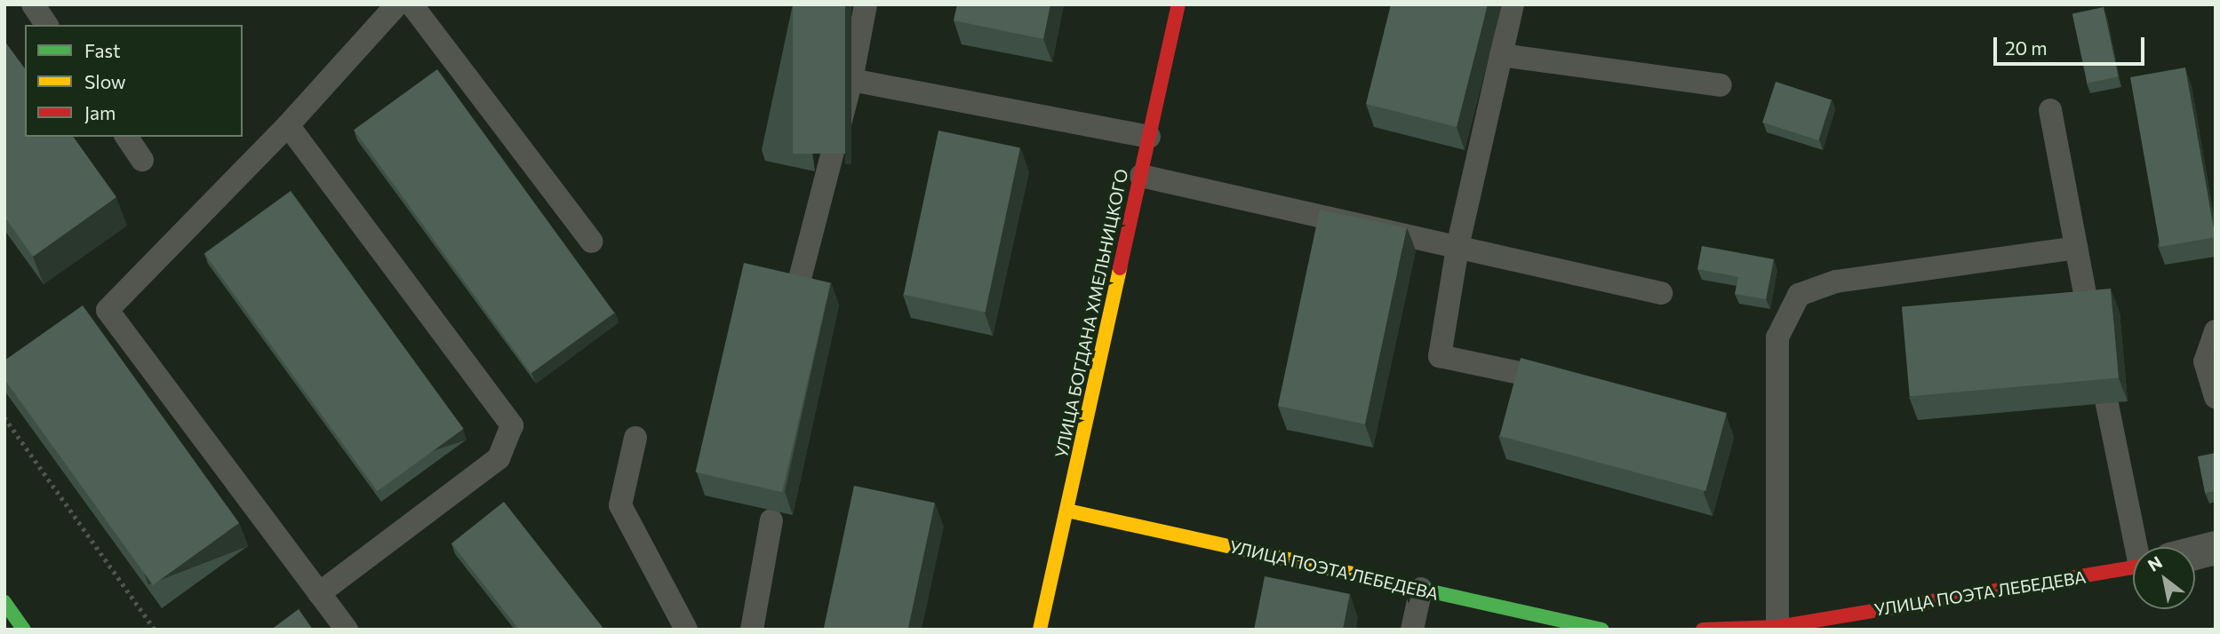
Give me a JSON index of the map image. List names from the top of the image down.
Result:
{
  "streets": {
    "street": ["УЛИЦА БОГДАНА ХМЕЛЬНИЦКОГО", "УЛИЦА ПОЭТА ЛЕБЕДЕВА"]
  },
  "crossings": [
    ["УЛИЦА БОГДАНА ХМЕЛЬНИЦКОГО", "УЛИЦА ПОЭТА ЛЕБЕДЕВА"]
  ],
  "legend": ["Fast", "Slow", "Jam"],
  "scale_bar": "20 m",
  "north": "top left"
}
